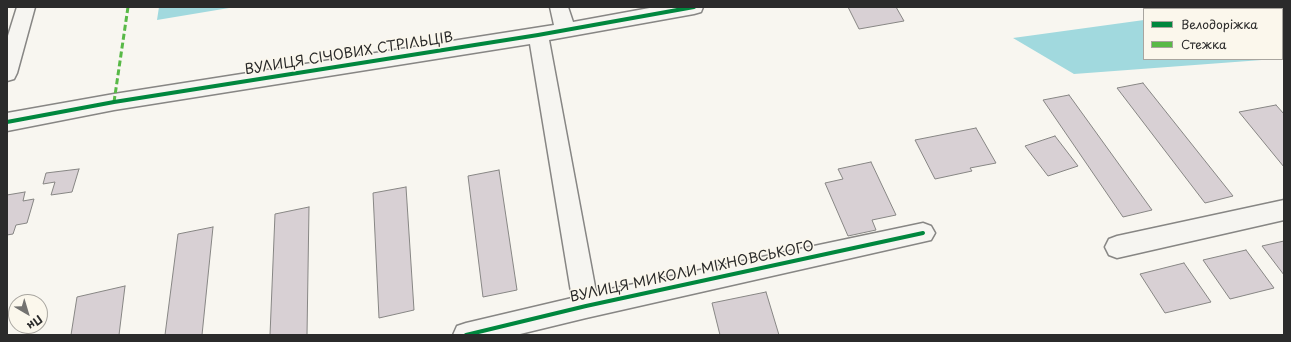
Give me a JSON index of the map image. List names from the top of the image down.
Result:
{
  "streets": {
    "street": ["ВУЛИЦЯ СІЧОВИХ СТРІЛЬЦІВ", "ВУЛИЦЯ МИКОЛИ МІХНОВСЬКОГО"]
  },
  "legend": ["Велодоріжка", "Стежка"],
  "north": "bottom right"
}
